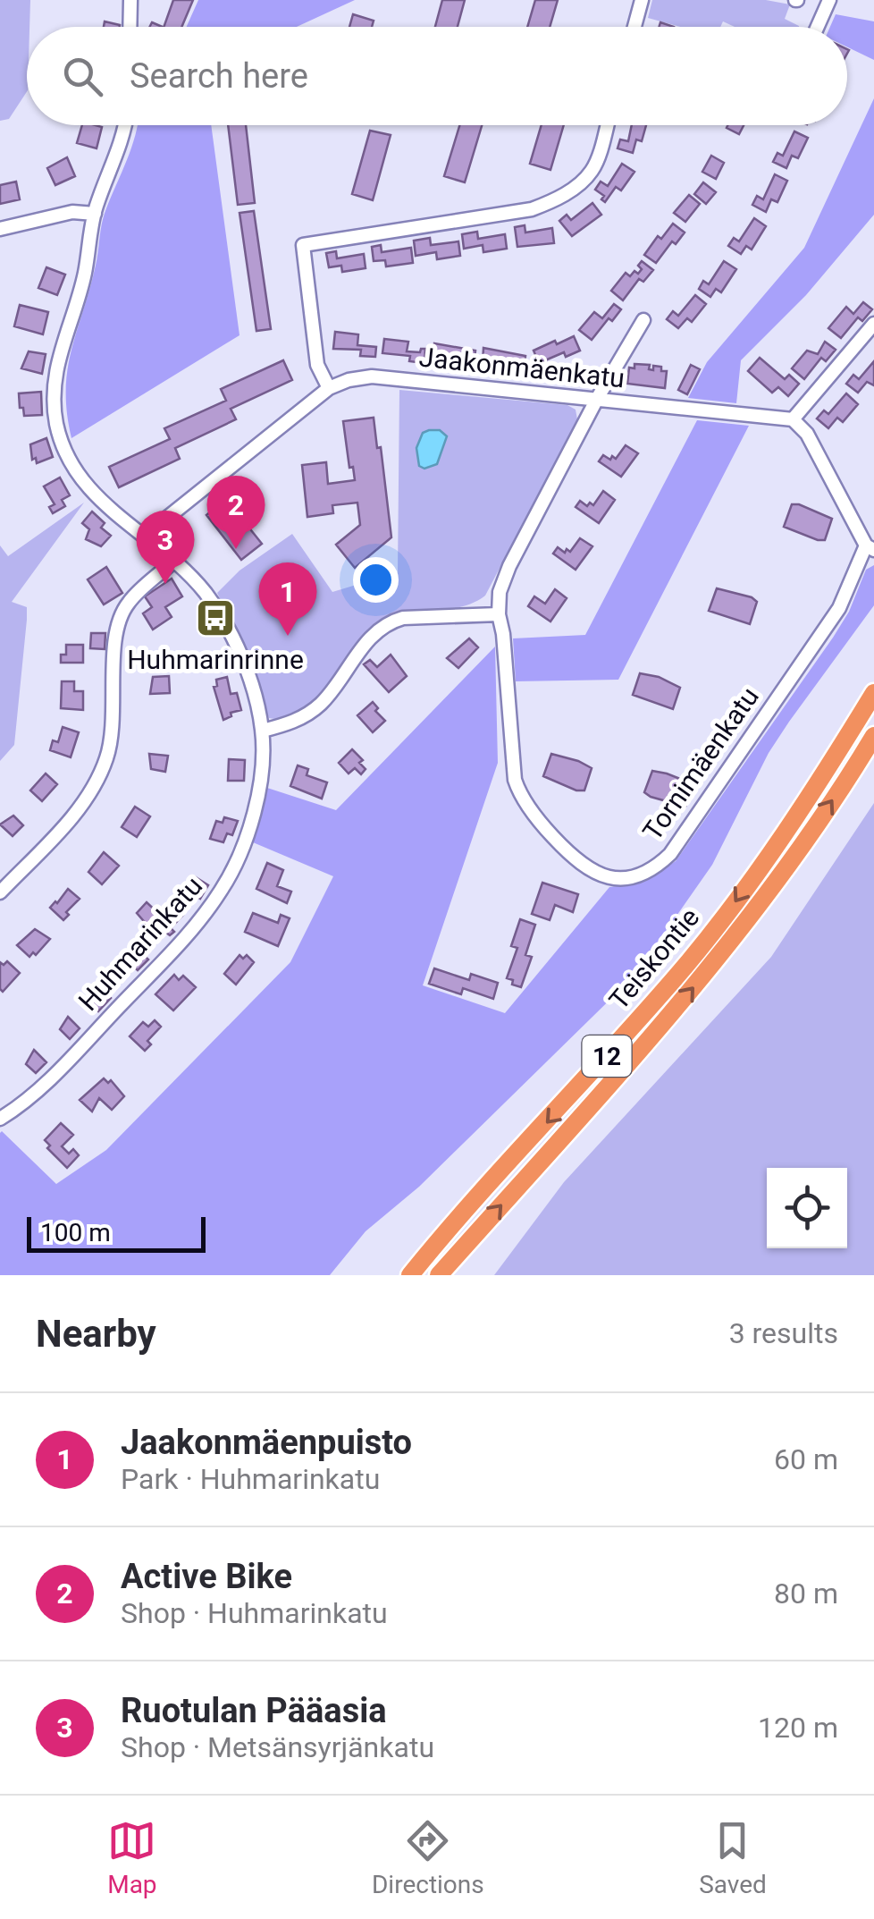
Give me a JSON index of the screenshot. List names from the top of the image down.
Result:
{
  "streets": {
    "highway": ["Teiskontie", "12"],
    "street": ["Jaakonmäenkatu", "Tornimäenkatu", "Huhmarinkatu"]
  },
  "crossings": [
    ["Jaakonmäenkatu", "Tornimäenkatu"],
    ["Jaakonmäenkatu", "Huhmarinkatu"]
  ],
  "places": {
    "bus stop": ["Huhmarinrinne"]
  },
  "scale_bar": "100 m",
  "page": {
    "search": "Search here",
    "pins": ["2", "3", "1"],
    "scale": "100 m",
    "heading": ["Nearby", "3 results"],
    "list": [
      {
        "mark": "1",
        "name": "Jaakonmäenpuisto",
        "note": "Park · Huhmarinkatu",
        "value": "60 m"
      },
      {
        "mark": "2",
        "name": "Active Bike",
        "note": "Shop · Huhmarinkatu",
        "value": "80 m"
      },
      {
        "mark": "3",
        "name": "Ruotulan Pääasia",
        "note": "Shop · Metsänsyrjänkatu",
        "value": "120 m"
      }
    ],
    "nav": ["Map", "Directions", "Saved"]
  }
}
